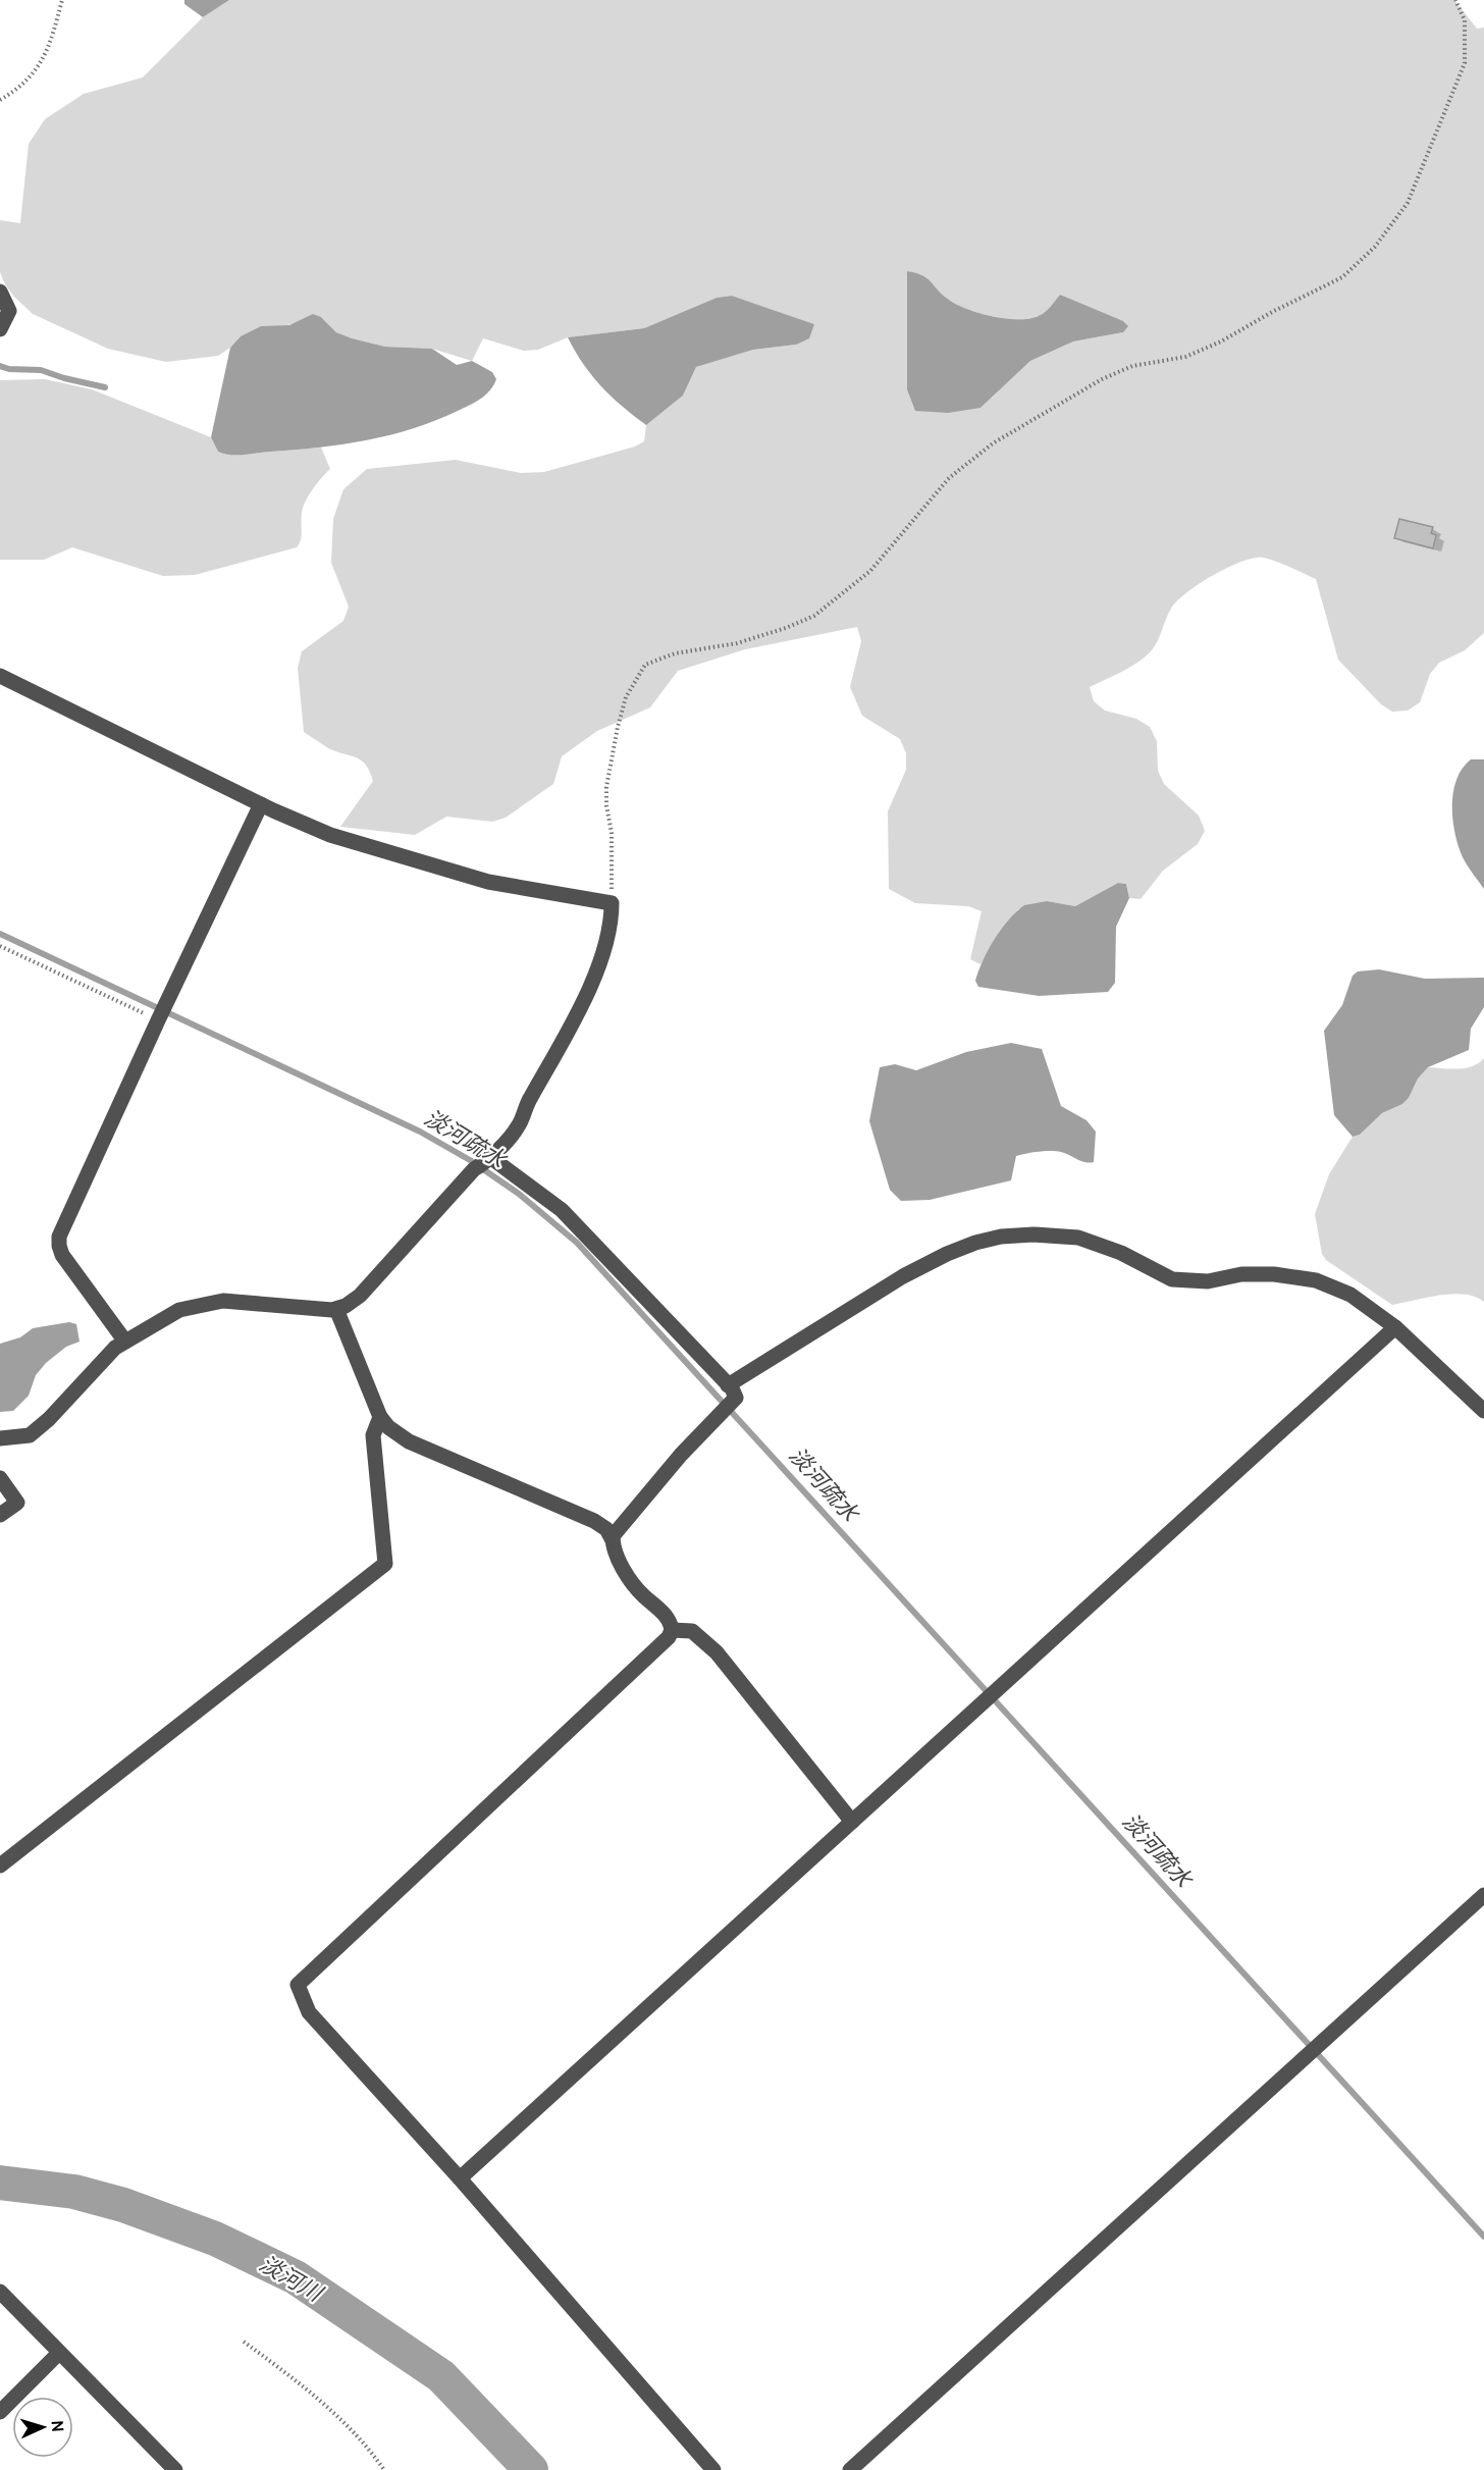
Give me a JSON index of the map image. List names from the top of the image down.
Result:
{
  "water": ["淡河疏水", "淡河川"],
  "north": "right"
}
